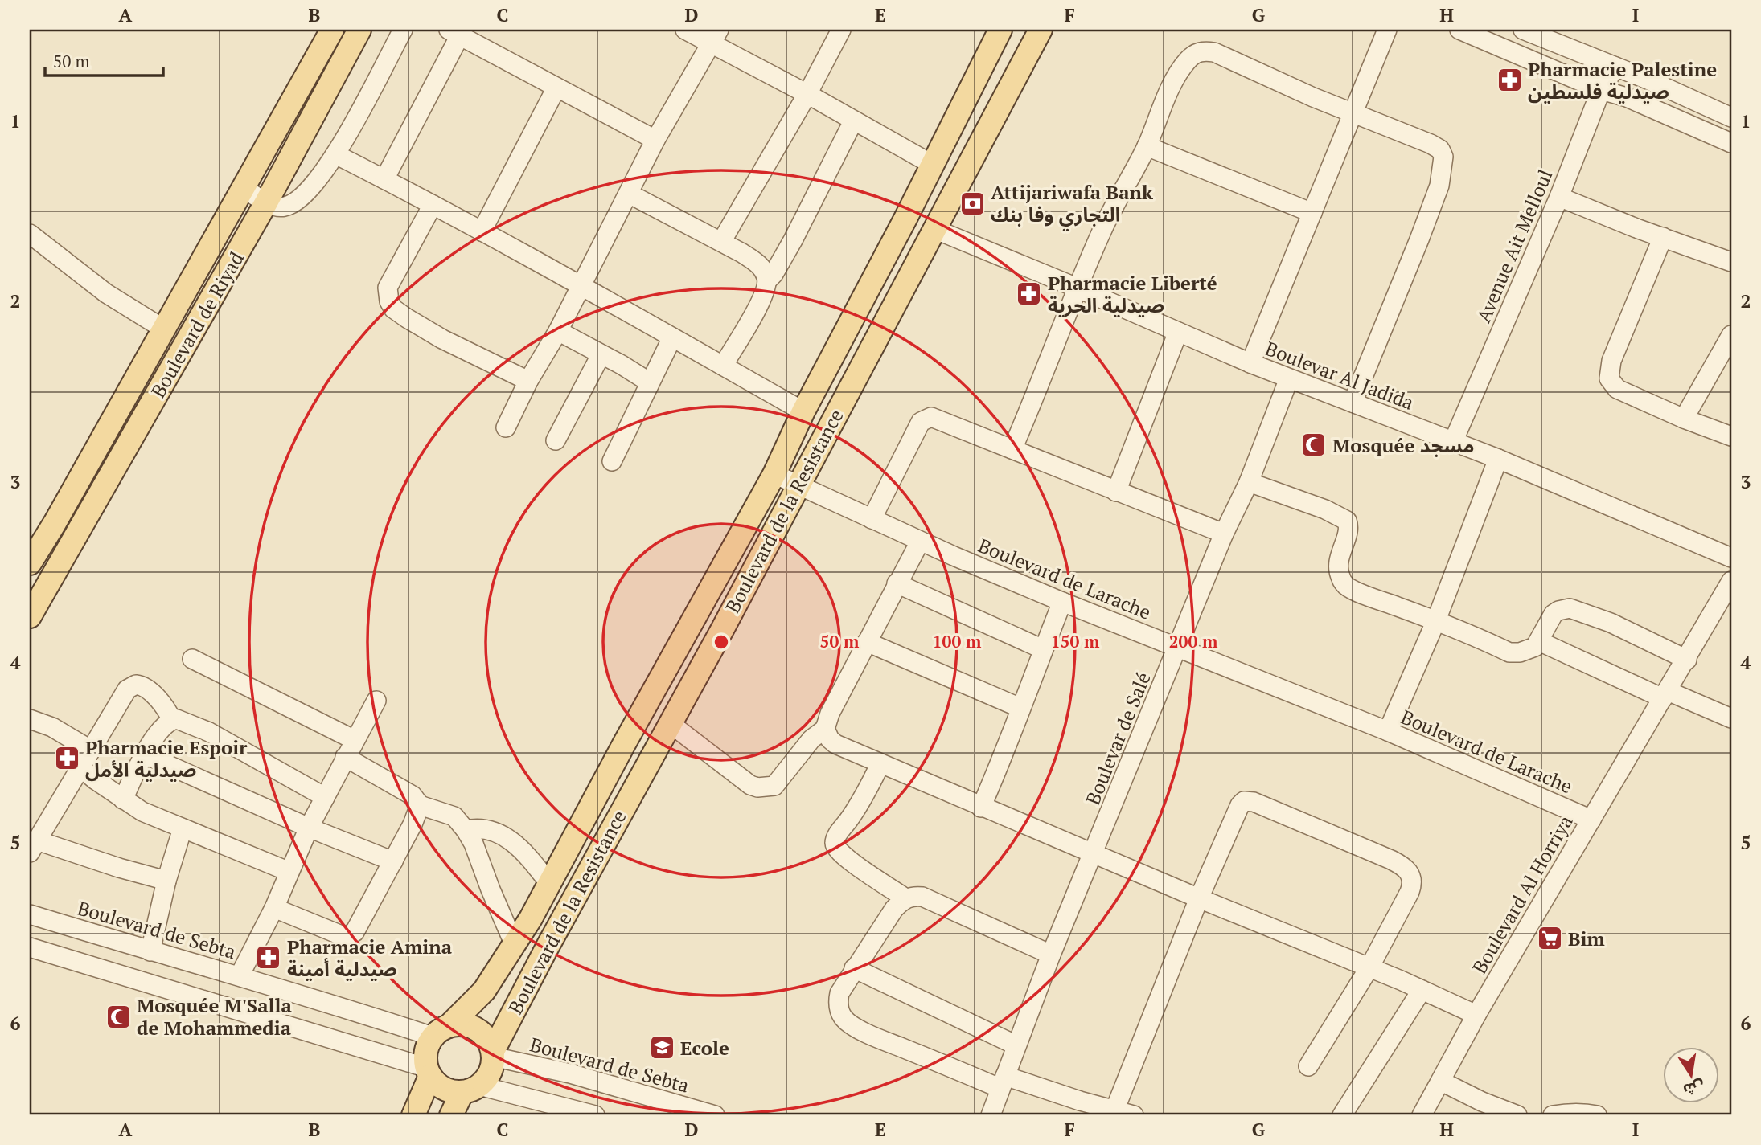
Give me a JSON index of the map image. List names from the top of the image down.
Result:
{
  "streets": {
    "main road": ["Boulevard de Riyad", "Boulevard de la Resistance"],
    "street": [
      "Avenue Ait Melloul",
      "Boulevar Al Jadida",
      "Boulevard de Larache",
      "Boulevar de Salé",
      "Boulevard Al Horriya",
      "Boulevard de Sebta"
    ]
  },
  "crossings": [
    ["Avenue Ait Melloul", "Boulevar Al Jadida"],
    ["Boulevar Al Jadida", "Boulevard de la Resistance"],
    ["Boulevar Al Jadida", "Boulevar de Salé"],
    ["Boulevard de la Resistance", "Boulevard de Larache"],
    ["Boulevard de la Resistance", "Boulevard de Sebta"],
    ["Boulevard de Larache", "Boulevar de Salé"],
    ["Boulevard de Larache", "Boulevard Al Horriya"]
  ],
  "places": {
    "pharmacy": [
      "Pharmacie Palestine صيدلية فلسطين",
      "Pharmacie Liberté صيدلية الحرية",
      "Pharmacie Espoir صيدلية الأمل",
      "Pharmacie Amina صيدلية أمينة"
    ],
    "bank": ["Attijariwafa Bank التجاري وفا بنك"],
    "mosque": ["Mosquée مسجد", "Mosquée M'Salla de Mohammedia"],
    "supermarket": ["Bim"],
    "school or university": ["Ecole"]
  },
  "scale_bar": "50 m",
  "north": "bottom",
  "grid": {
    "columns": [
      "A",
      "B",
      "C",
      "D",
      "E",
      "F",
      "G",
      "H",
      "I"
    ],
    "rows": [
      "1",
      "2",
      "3",
      "4",
      "5",
      "6"
    ]
  },
  "rings": [
    "50 m",
    "100 m",
    "150 m",
    "200 m"
  ]
}
